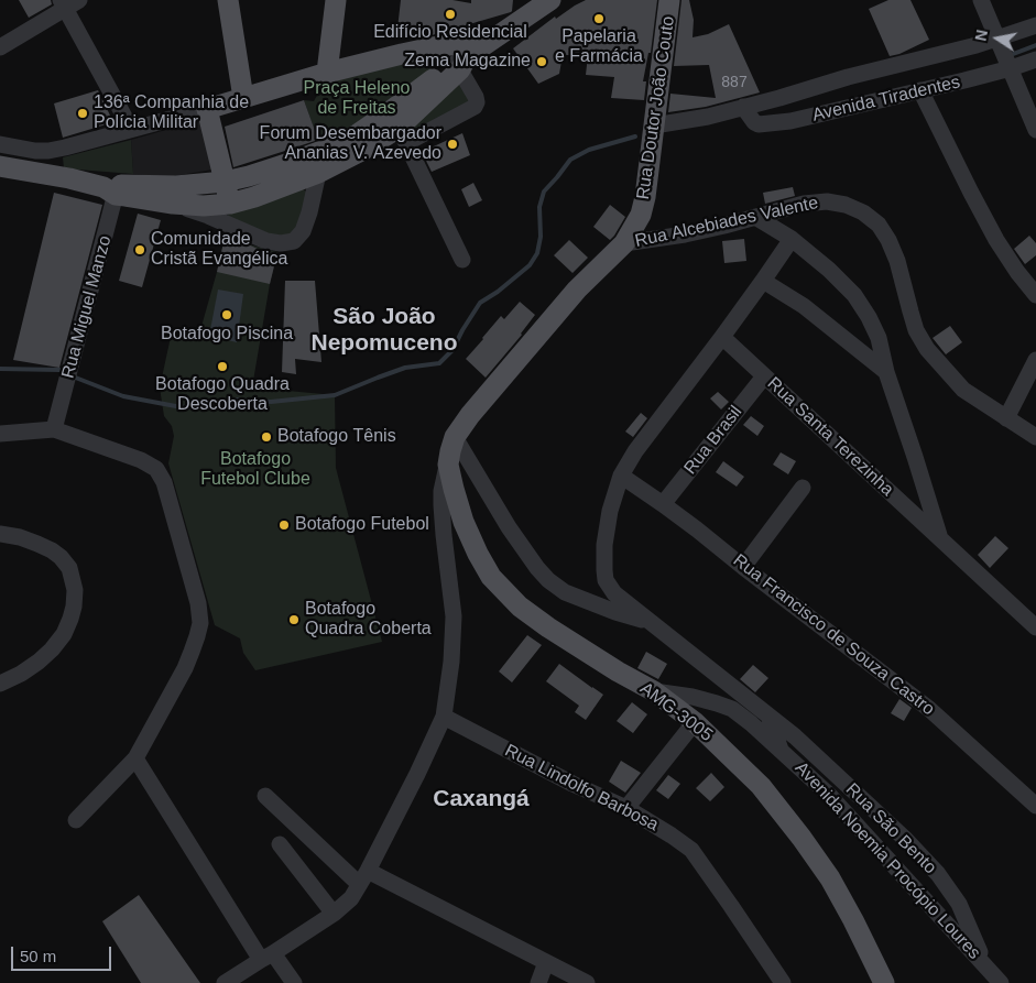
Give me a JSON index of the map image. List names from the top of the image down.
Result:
{
  "streets": {
    "main road": ["Rua Doutor João Couto", "AMG-3005"],
    "street": [
      "Avenida Tiradentes",
      "Rua Alcebiades Valente",
      "Rua Miguel Manzo",
      "Rua Santa Terezinha",
      "Rua Brasil",
      "Rua Francisco de Souza Castro",
      "Rua Lindolfo Barbosa",
      "Rua São Bento",
      "Avenida Noemia Procópio Loures"
    ]
  },
  "crossings": [
    ["Rua Doutor João Couto", "Rua Alcebiades Valente"],
    ["Rua Doutor João Couto", "AMG-3005"],
    ["Rua Santa Terezinha", "Rua Brasil"],
    ["Rua Brasil", "Rua Francisco de Souza Castro"],
    ["Rua Francisco de Souza Castro", "Rua São Bento"],
    ["AMG-3005", "Avenida Noemia Procópio Loures"],
    ["Rua São Bento", "Avenida Noemia Procópio Loures"]
  ],
  "districts": ["São João Nepomuceno", "Caxangá"],
  "parks": ["Praça Heleno de Freitas", "Botafogo Futebol Clube"],
  "places": [
    "Edifício Residencial",
    "Papelaria e Farmácia",
    "Zema Magazine",
    "136ª Companhia de Polícia Militar",
    "Forum Desembargador Ananias V. Azevedo",
    "Comunidade Cristã Evangélica",
    "Botafogo Piscina",
    "Botafogo Quadra Descoberta",
    "Botafogo Tênis",
    "Botafogo Futebol",
    "Botafogo Quadra Coberta"
  ],
  "house_numbers": ["887"],
  "scale_bar": "50 m",
  "north": "left"
}
